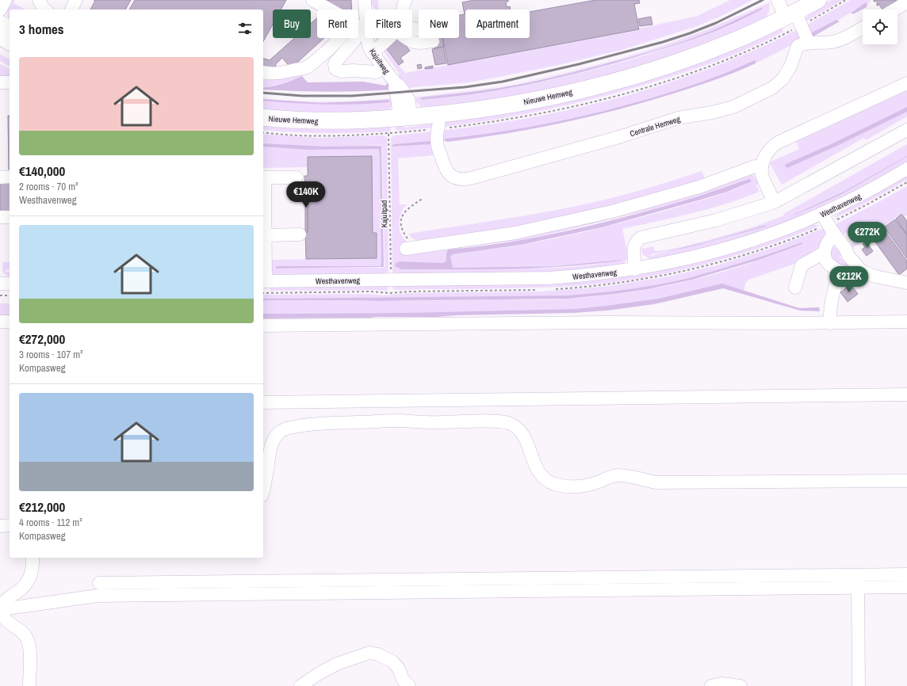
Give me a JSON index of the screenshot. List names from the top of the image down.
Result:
{
  "streets": {
    "main road": ["Nieuwe Hemweg"],
    "street": ["Kajuitweg", "Centrale Hemweg", "Westhavenweg"],
    "path": ["Kajuitpad"]
  },
  "crossings": [
    ["Kajuitweg", "Nieuwe Hemweg"],
    ["Nieuwe Hemweg", "Centrale Hemweg"],
    ["Westhavenweg", "Kajuitpad"]
  ],
  "page": {
    "chip": [
      "Buy",
      "Rent",
      "Filters",
      "New",
      "Apartment"
    ],
    "heading": "3 homes",
    "list": [
      {
        "name": "€140,000",
        "note": "2 rooms · 70 m² · Westhavenweg"
      },
      {
        "name": "€272,000",
        "note": "3 rooms · 107 m² · Kompasweg"
      },
      {
        "name": "€212,000",
        "note": "4 rooms · 112 m² · Kompasweg"
      }
    ],
    "price": ["€140K", "€272K", "€212K"]
  }
}
